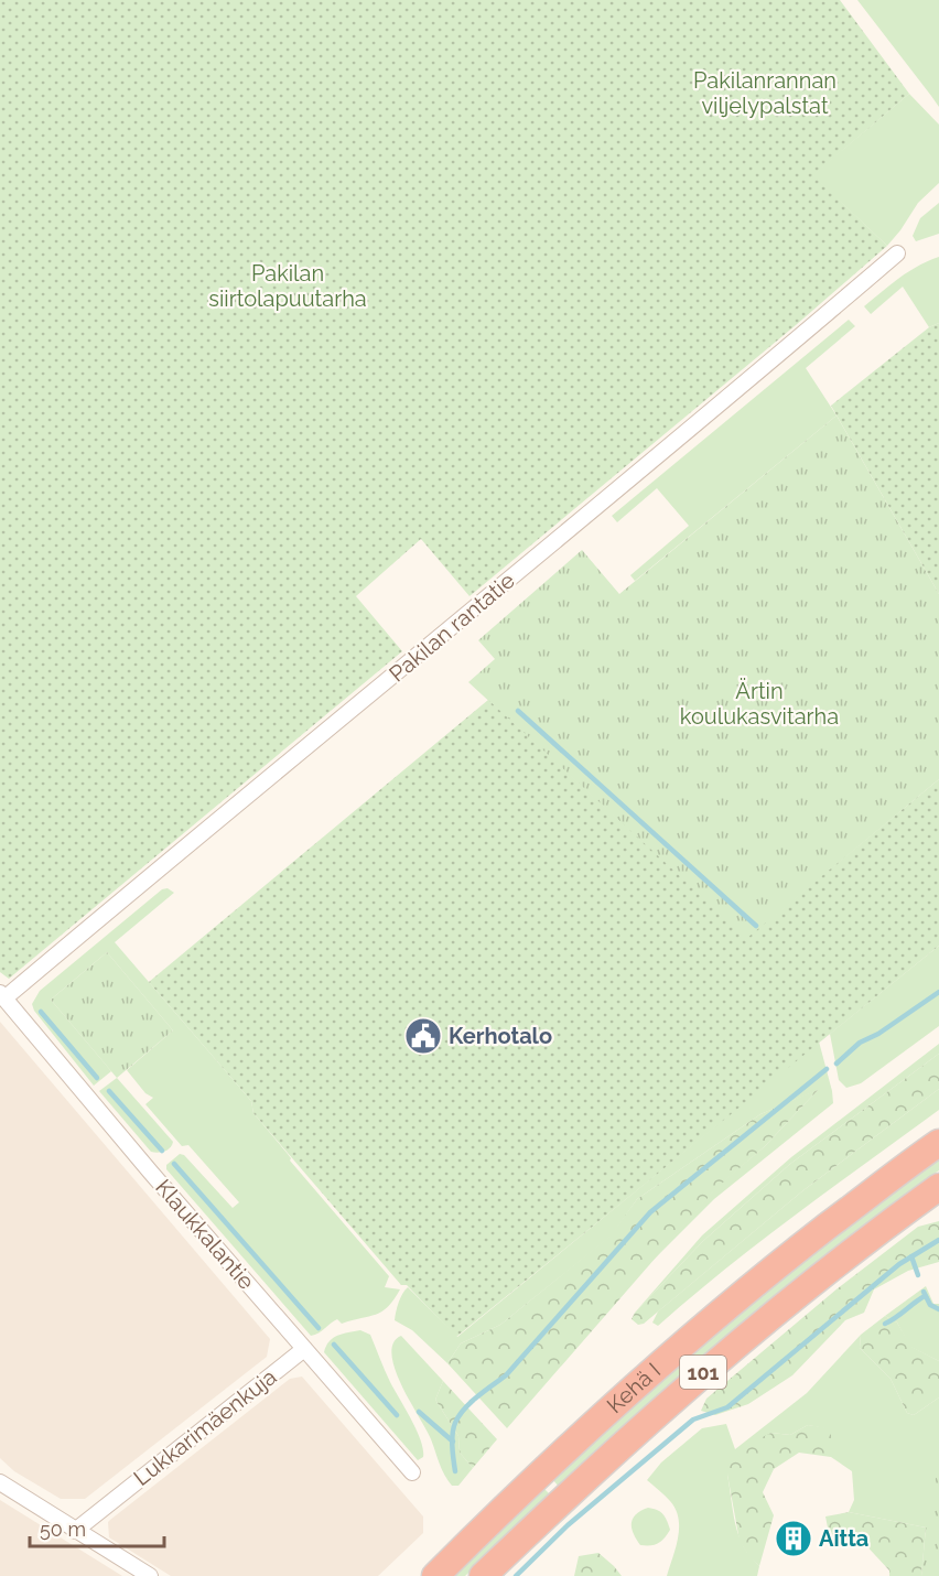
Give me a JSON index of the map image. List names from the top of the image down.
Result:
{
  "streets": {
    "highway": ["101", "Kehä I"],
    "street": ["Pakilan rantatie", "Klaukkalantie", "Lukkarimäenkuja"]
  },
  "crossings": [
    ["Pakilan rantatie", "Klaukkalantie"],
    ["Klaukkalantie", "Lukkarimäenkuja"]
  ],
  "parks": ["Pakilanrannan viljelypalstat", "Pakilan siirtolapuutarha", "Ärtin koulukasvitarha"],
  "places": {
    "public building": ["Kerhotalo"],
    "building": ["Aitta"]
  },
  "scale_bar": "50 m"
}
